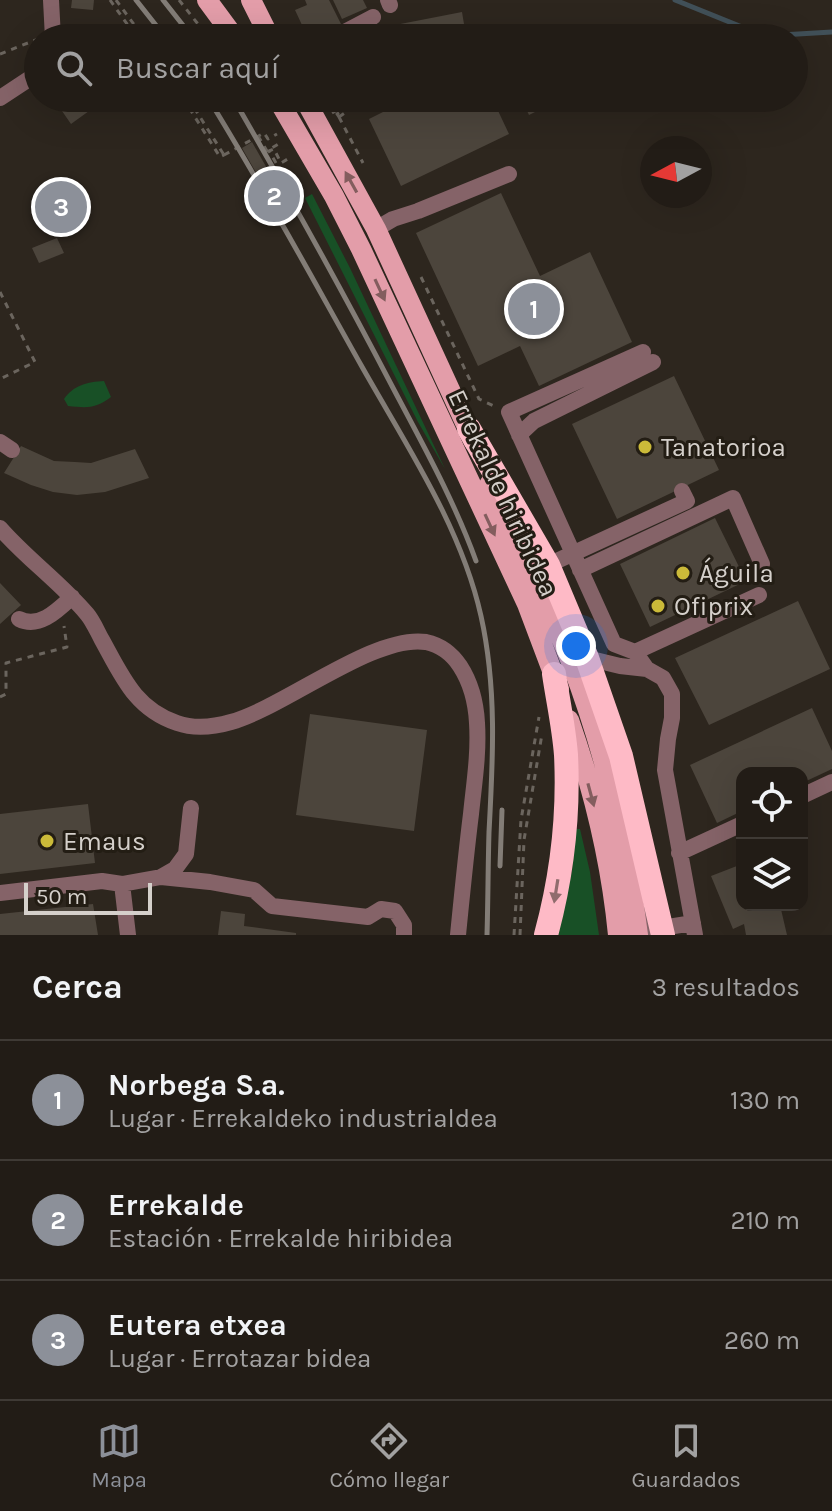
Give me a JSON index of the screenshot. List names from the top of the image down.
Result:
{
  "streets": {
    "main road": ["Errekalde hiribidea"]
  },
  "places": [
    "Tanatorioa",
    "Águila",
    "Ofiprix",
    "Emaus"
  ],
  "scale_bar": "50 m",
  "north": "left",
  "page": {
    "search": "Buscar aquí",
    "pins": ["2", "3", "1"],
    "scale": "50 m",
    "heading": ["Cerca", "3 resultados"],
    "list": [
      {
        "mark": "1",
        "name": "Norbega S.a.",
        "note": "Lugar · Errekaldeko industrialdea",
        "value": "130 m"
      },
      {
        "mark": "2",
        "name": "Errekalde",
        "note": "Estación · Errekalde hiribidea",
        "value": "210 m"
      },
      {
        "mark": "3",
        "name": "Eutera etxea",
        "note": "Lugar · Errotazar bidea",
        "value": "260 m"
      }
    ],
    "nav": ["Mapa", "Cómo llegar", "Guardados"]
  }
}
